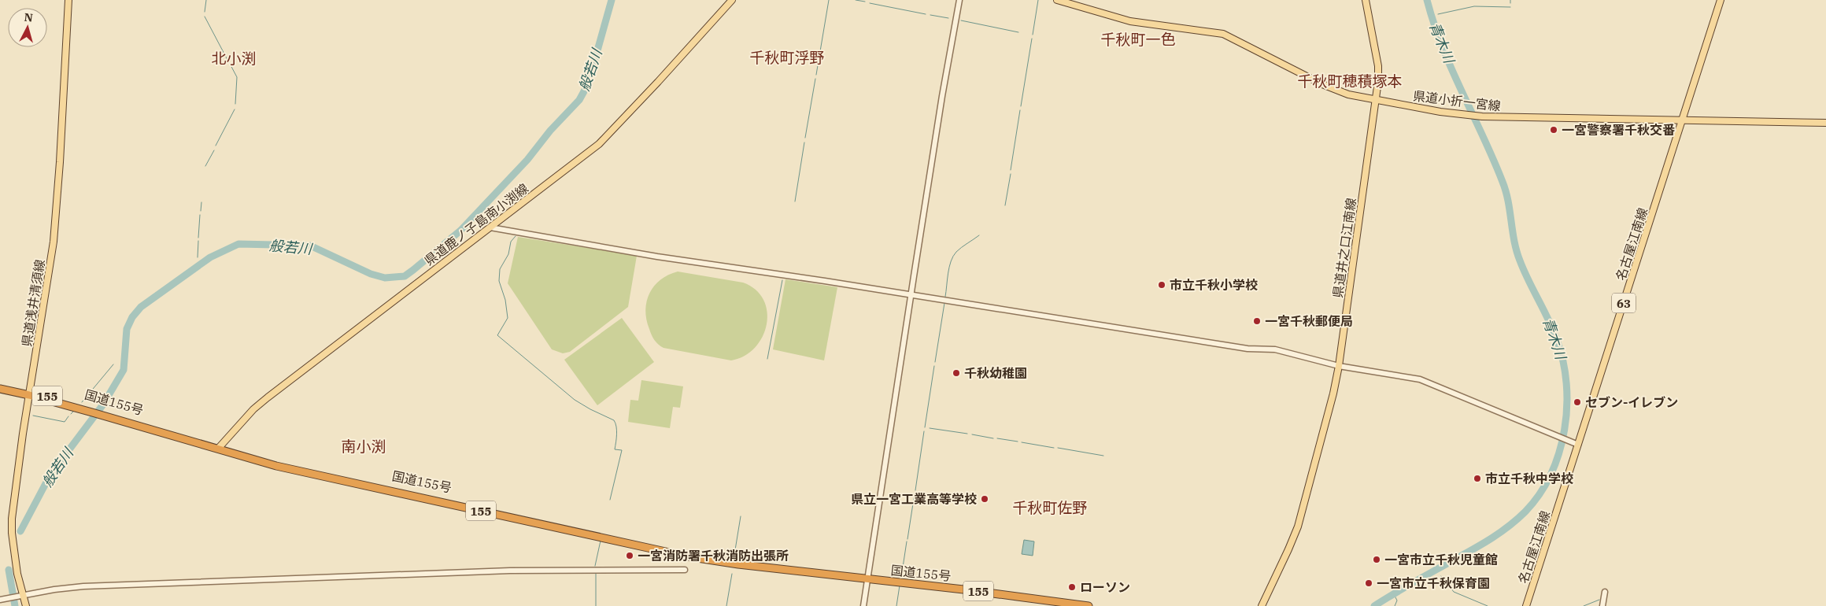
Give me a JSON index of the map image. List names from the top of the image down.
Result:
{
  "streets": {
    "highway": ["155", "国道155号"],
    "main road": [
      "県道小折一宮線",
      "県道鹿ノ子島南小渕線",
      "名古屋江南線",
      "県道井之口江南線",
      "県道浅井清須線",
      "63"
    ]
  },
  "crossings": [
    ["県道小折一宮線", "名古屋江南線"],
    ["県道小折一宮線", "県道井之口江南線"],
    ["県道鹿ノ子島南小渕線", "国道155号"],
    ["県道浅井清須線", "国道155号"]
  ],
  "districts": [
    "千秋町一色",
    "千秋町浮野",
    "北小渕",
    "千秋町穂積塚本",
    "南小渕",
    "千秋町佐野"
  ],
  "water": ["青木川", "般若川"],
  "places": [
    "一宮警察署千秋交番",
    "市立千秋小学校",
    "一宮千秋郵便局",
    "千秋幼稚園",
    "セブン-イレブン",
    "市立千秋中学校",
    "県立一宮工業高等学校",
    "一宮消防署千秋消防出張所",
    "一宮市立千秋児童館",
    "一宮市立千秋保育園",
    "ローソン"
  ],
  "north": "top"
}
